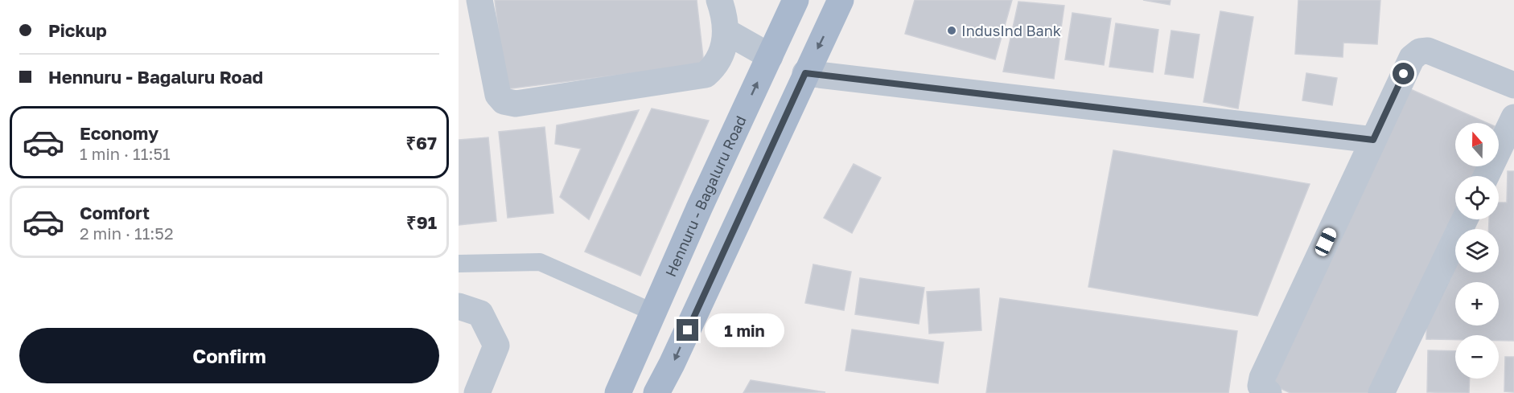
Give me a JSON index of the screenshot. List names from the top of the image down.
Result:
{
  "streets": {
    "main road": ["Hennuru - Bagaluru Road"]
  },
  "places": ["IndusInd Bank"],
  "north": "top",
  "page": {
    "banner": ["Pickup", "Hennuru - Bagaluru Road"],
    "list": [
      {
        "name": "Economy",
        "note": "1 min · 11:51",
        "value": "₹67"
      },
      {
        "name": "Comfort",
        "note": "2 min · 11:52",
        "value": "₹91"
      }
    ],
    "map_buttons": ["+", "−"],
    "bubble": "1 min",
    "buttons": "Confirm"
  }
}
